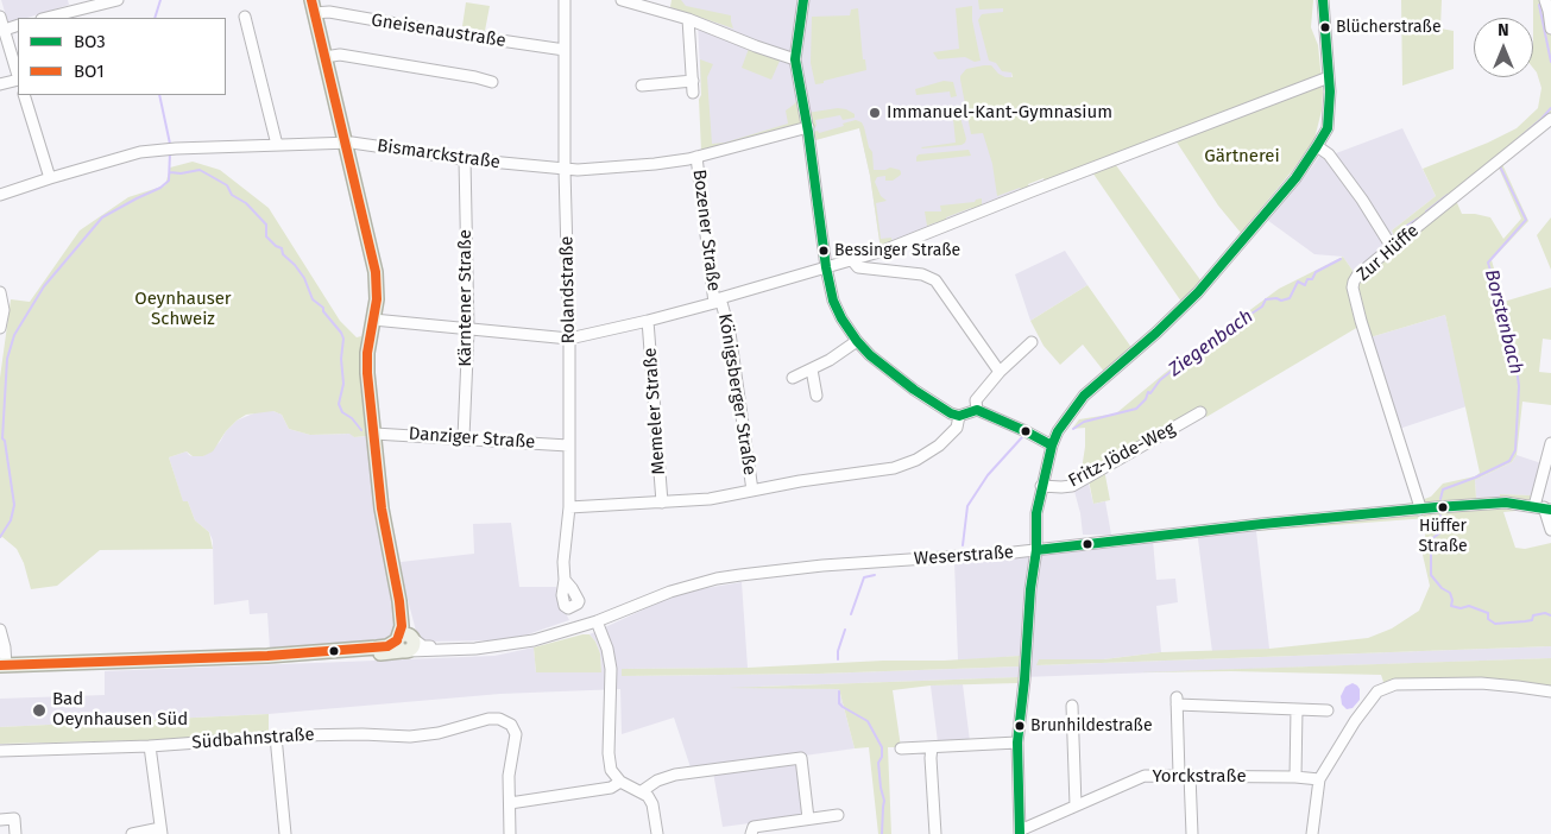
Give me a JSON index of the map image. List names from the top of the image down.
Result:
{
  "streets": {
    "main road": ["Weserstraße"],
    "street": [
      "Gneisenaustraße",
      "Bismarckstraße",
      "Bozener Straße",
      "Zur Hüffe",
      "Rolandstraße",
      "Kärntener Straße",
      "Königsberger Straße",
      "Memeler Straße",
      "Danziger Straße",
      "Fritz-Jöde-Weg",
      "Südbahnstraße",
      "Yorckstraße"
    ]
  },
  "crossings": [
    ["Gneisenaustraße", "Rolandstraße"],
    ["Bismarckstraße", "Bozener Straße"],
    ["Bismarckstraße", "Rolandstraße"],
    ["Bismarckstraße", "Kärntener Straße"],
    ["Bozener Straße", "Königsberger Straße"],
    ["Zur Hüffe", "Weserstraße"],
    ["Rolandstraße", "Danziger Straße"],
    ["Kärntener Straße", "Danziger Straße"]
  ],
  "water": ["Borstenbach", "Ziegenbach"],
  "parks": ["Gärtnerei", "Oeynhauser Schweiz"],
  "places": [
    "Blücherstraße",
    "Immanuel-Kant-Gymnasium",
    "Bessinger Straße",
    "Hüffer Straße",
    "Bad Oeynhausen Süd",
    "Brunhildestraße"
  ],
  "lines": ["transit line BO3", "transit line BO1"],
  "legend": ["BO3", "BO1"],
  "north": "top"
}
